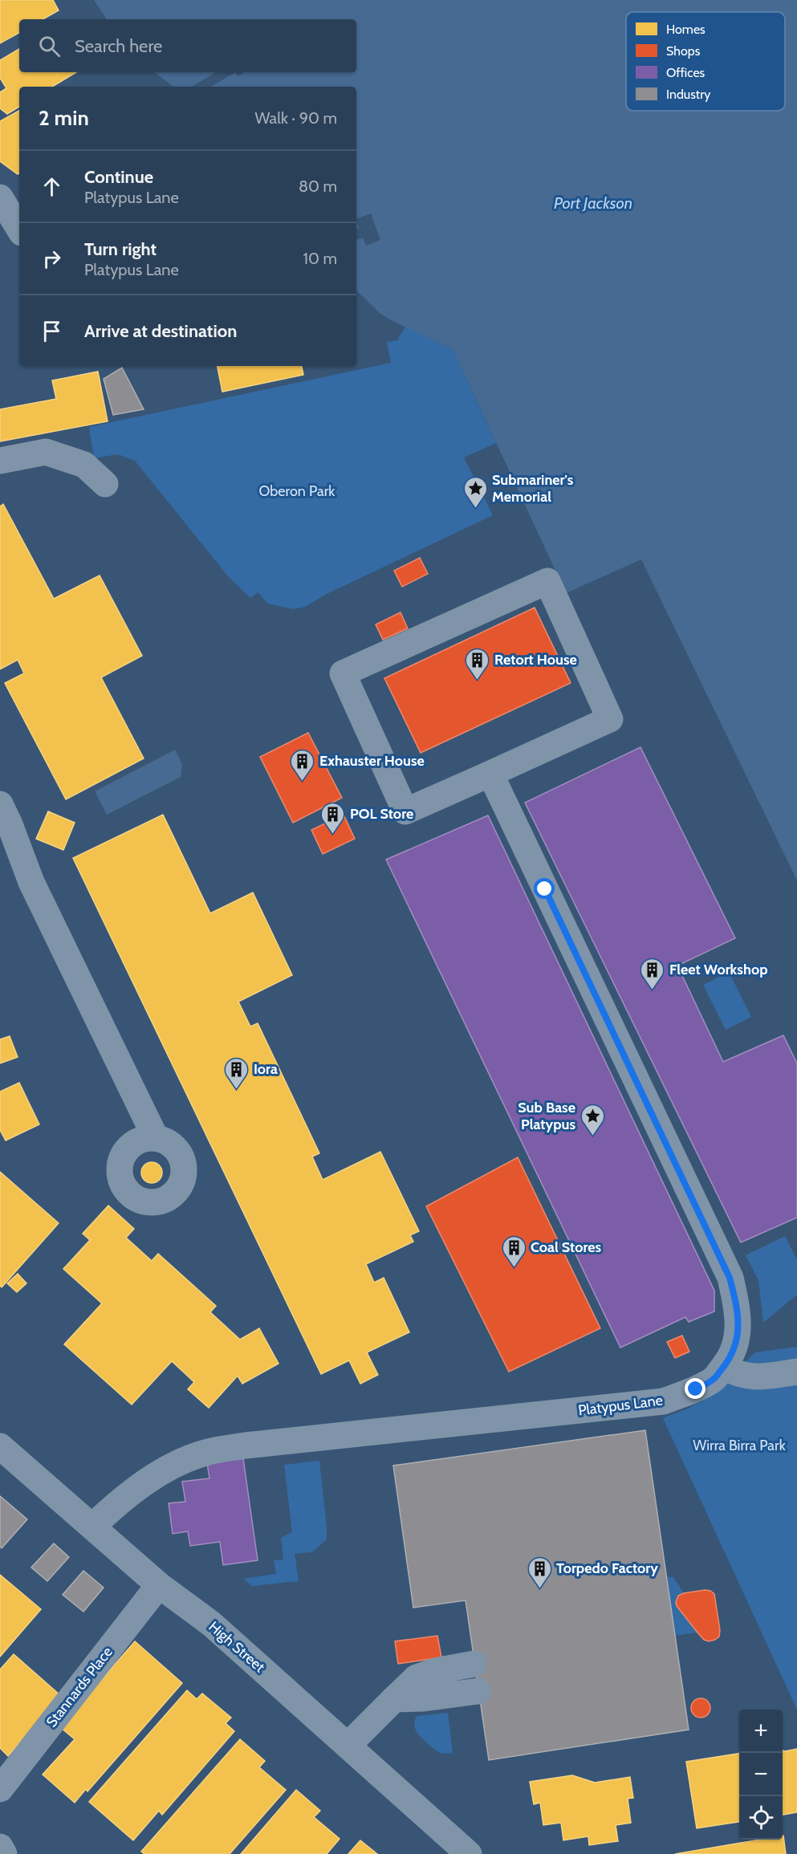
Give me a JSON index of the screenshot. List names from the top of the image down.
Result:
{
  "streets": {
    "street": ["Platypus Lane", "High Street", "Stannards Place"]
  },
  "crossings": [
    ["Platypus Lane", "High Street"],
    ["High Street", "Stannards Place"]
  ],
  "water": ["Port Jackson"],
  "parks": ["Oberon Park", "Wirra Birra Park"],
  "places": {
    "place": ["Submariner's Memorial", "Sub Base Platypus"],
    "building": [
      "Retort House",
      "Exhauster House",
      "POL Store",
      "Fleet Workshop",
      "Iora",
      "Coal Stores",
      "Torpedo Factory"
    ]
  },
  "legend": [
    "Homes",
    "Shops",
    "Offices",
    "Industry"
  ],
  "page": {
    "search": "Search here",
    "heading": ["2 min", "Walk · 90 m"],
    "list": [
      ["Continue", "Platypus Lane", "80 m"],
      ["Turn right", "Platypus Lane", "10 m"],
      "Arrive at destination"
    ],
    "map_buttons": ["+", "−"]
  }
}
